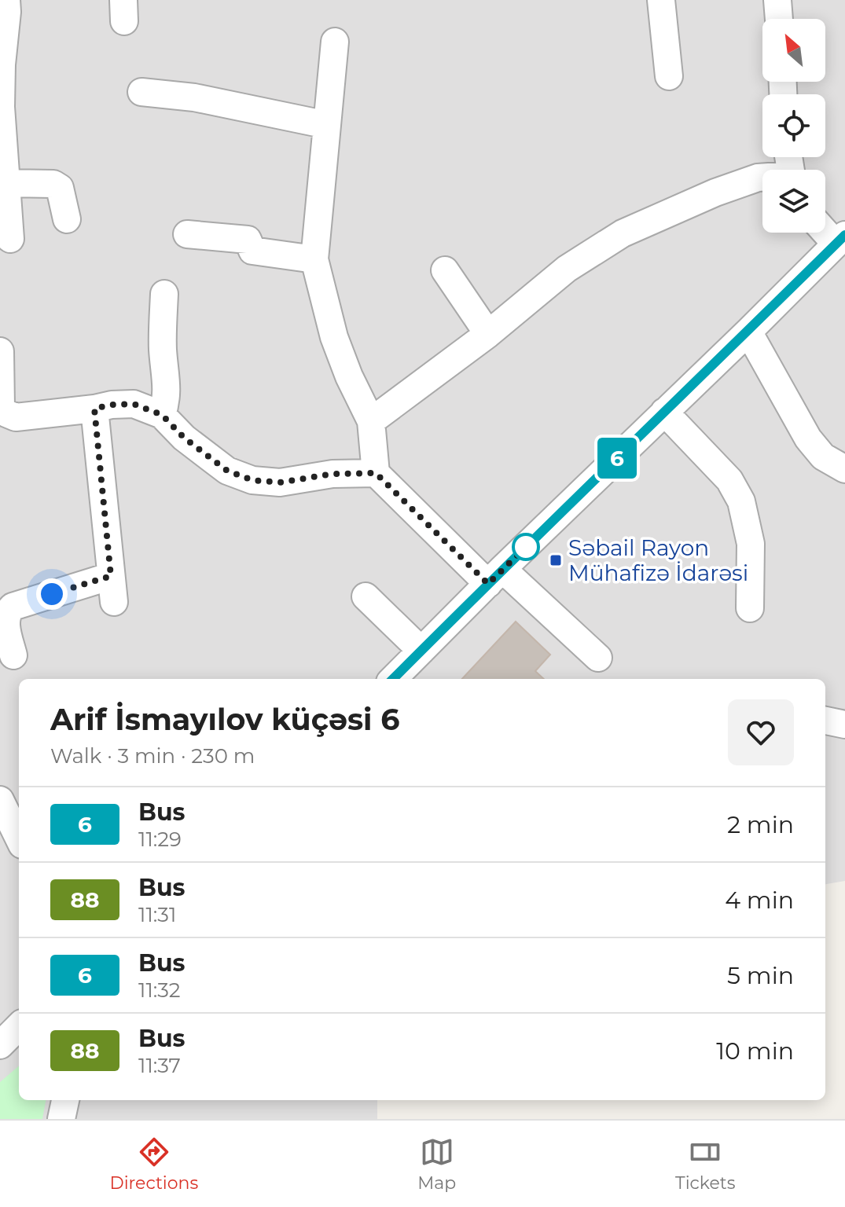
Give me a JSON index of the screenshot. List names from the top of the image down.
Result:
{
  "places": {
    "transit": ["Səbail Rayon Mühafizə İdarəsi"]
  },
  "lines": ["bus line 6"],
  "north": "top left",
  "page": {
    "on_map": "6",
    "heading": ["Arif İsmayılov küçəsi 6", "Walk · 3 min · 230 m"],
    "list": [
      {
        "mark": "6",
        "name": "Bus",
        "note": "11:29",
        "value": "2 min"
      },
      {
        "mark": "88",
        "name": "Bus",
        "note": "11:31",
        "value": "4 min"
      },
      {
        "mark": "6",
        "name": "Bus",
        "note": "11:32",
        "value": "5 min"
      },
      {
        "mark": "88",
        "name": "Bus",
        "note": "11:37",
        "value": "10 min"
      }
    ],
    "tabs": ["Directions", "Map", "Tickets"]
  }
}
